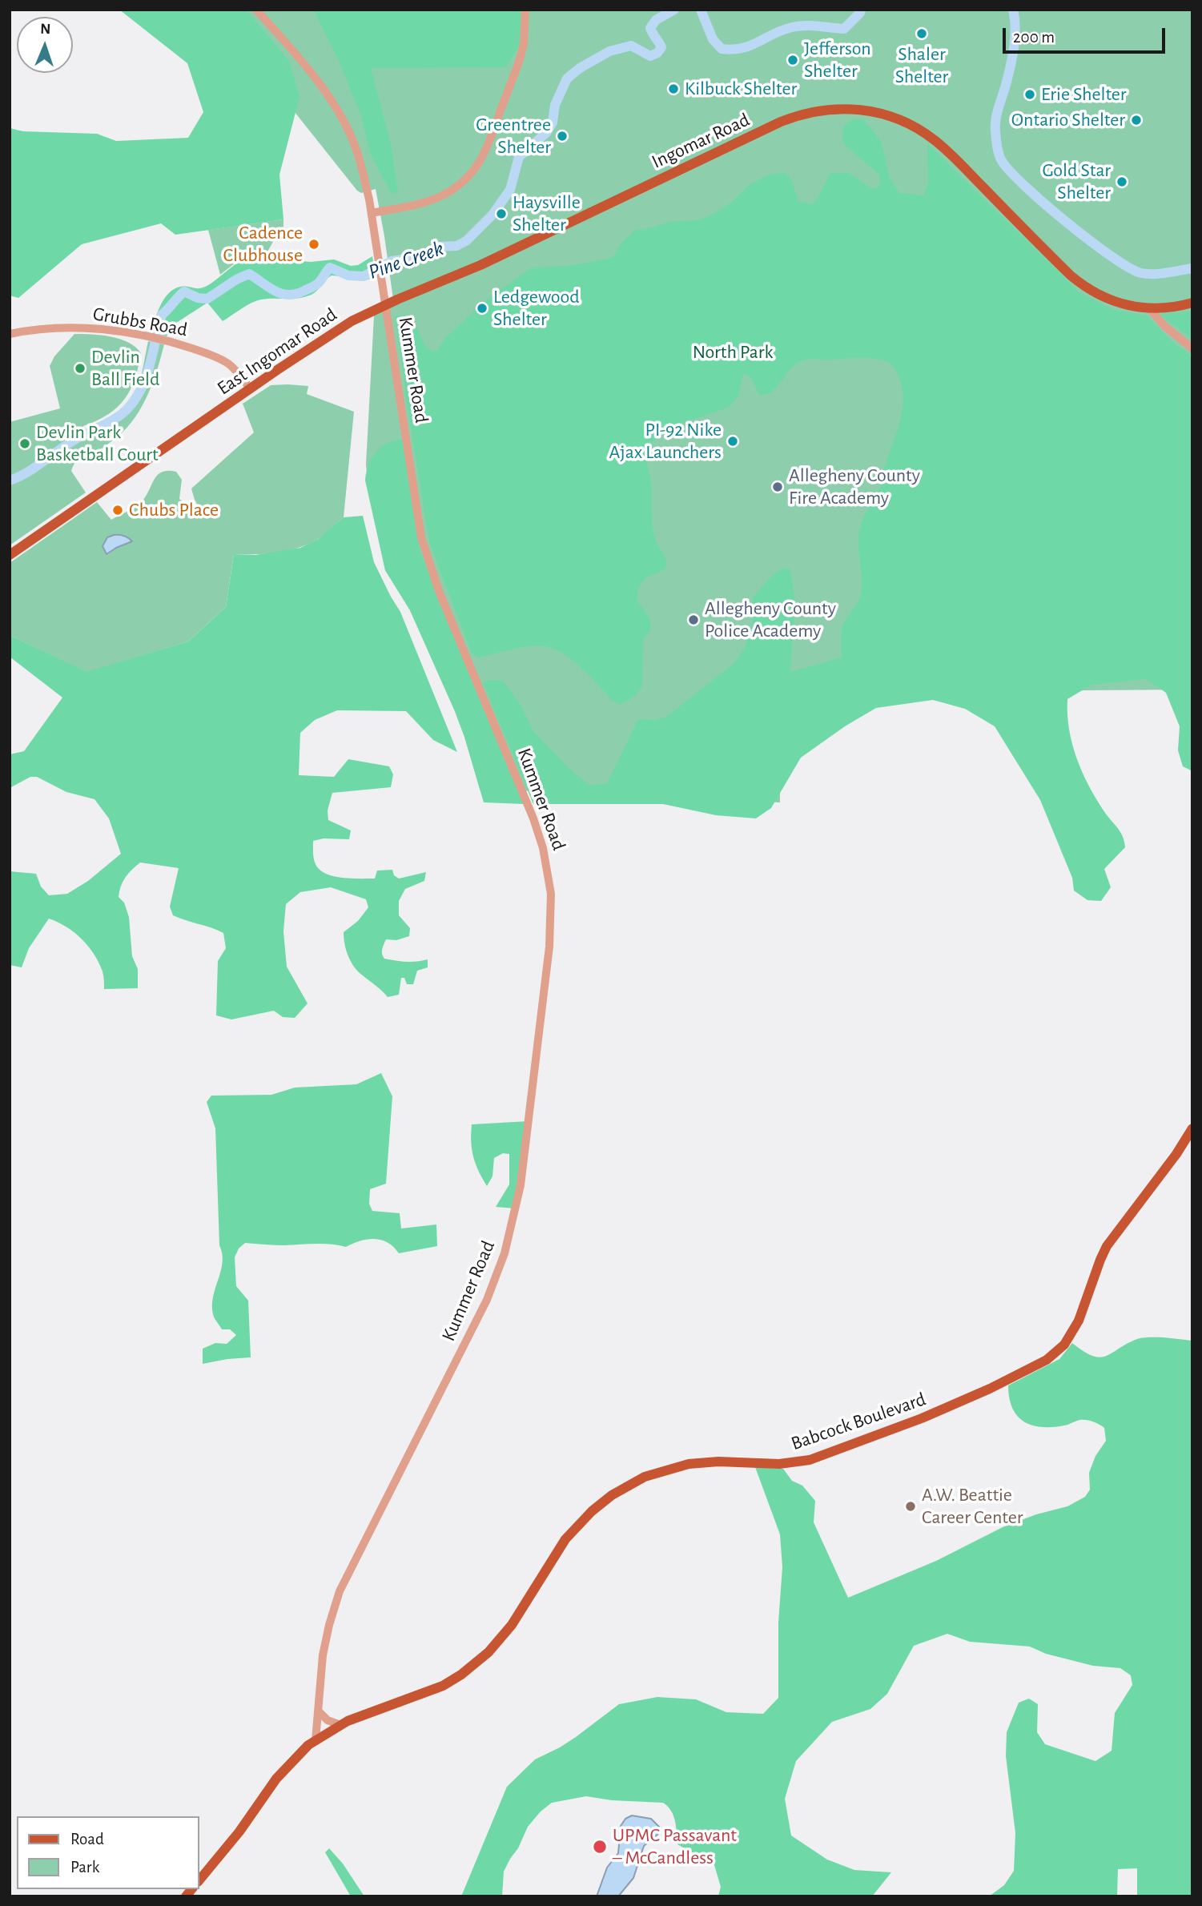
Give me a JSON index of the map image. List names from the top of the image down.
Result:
{
  "streets": {
    "main road": ["Ingomar Road", "East Ingomar Road", "Babcock Boulevard"],
    "street": ["Grubbs Road", "Kummer Road"]
  },
  "crossings": [
    ["Ingomar Road", "East Ingomar Road"],
    ["Ingomar Road", "Kummer Road"],
    ["Grubbs Road", "East Ingomar Road"],
    ["East Ingomar Road", "Kummer Road"],
    ["Kummer Road", "Babcock Boulevard"]
  ],
  "water": ["Pine Creek"],
  "parks": ["North Park"],
  "places": [
    "Shaler Shelter",
    "Jefferson Shelter",
    "Kilbuck Shelter",
    "Erie Shelter",
    "Ontario Shelter",
    "Greentree Shelter",
    "Gold Star Shelter",
    "Haysville Shelter",
    "Cadence Clubhouse",
    "Ledgewood Shelter",
    "Devlin Ball Field",
    "PI-92 Nike Ajax Launchers",
    "Devlin Park Basketball Court",
    "Allegheny County Fire Academy",
    "Chubs Place",
    "Allegheny County Police Academy",
    "A.W. Beattie Career Center",
    "UPMC Passavant – McCandless"
  ],
  "legend": ["Road", "Park"],
  "scale_bar": "200 m",
  "north": "top"
}
